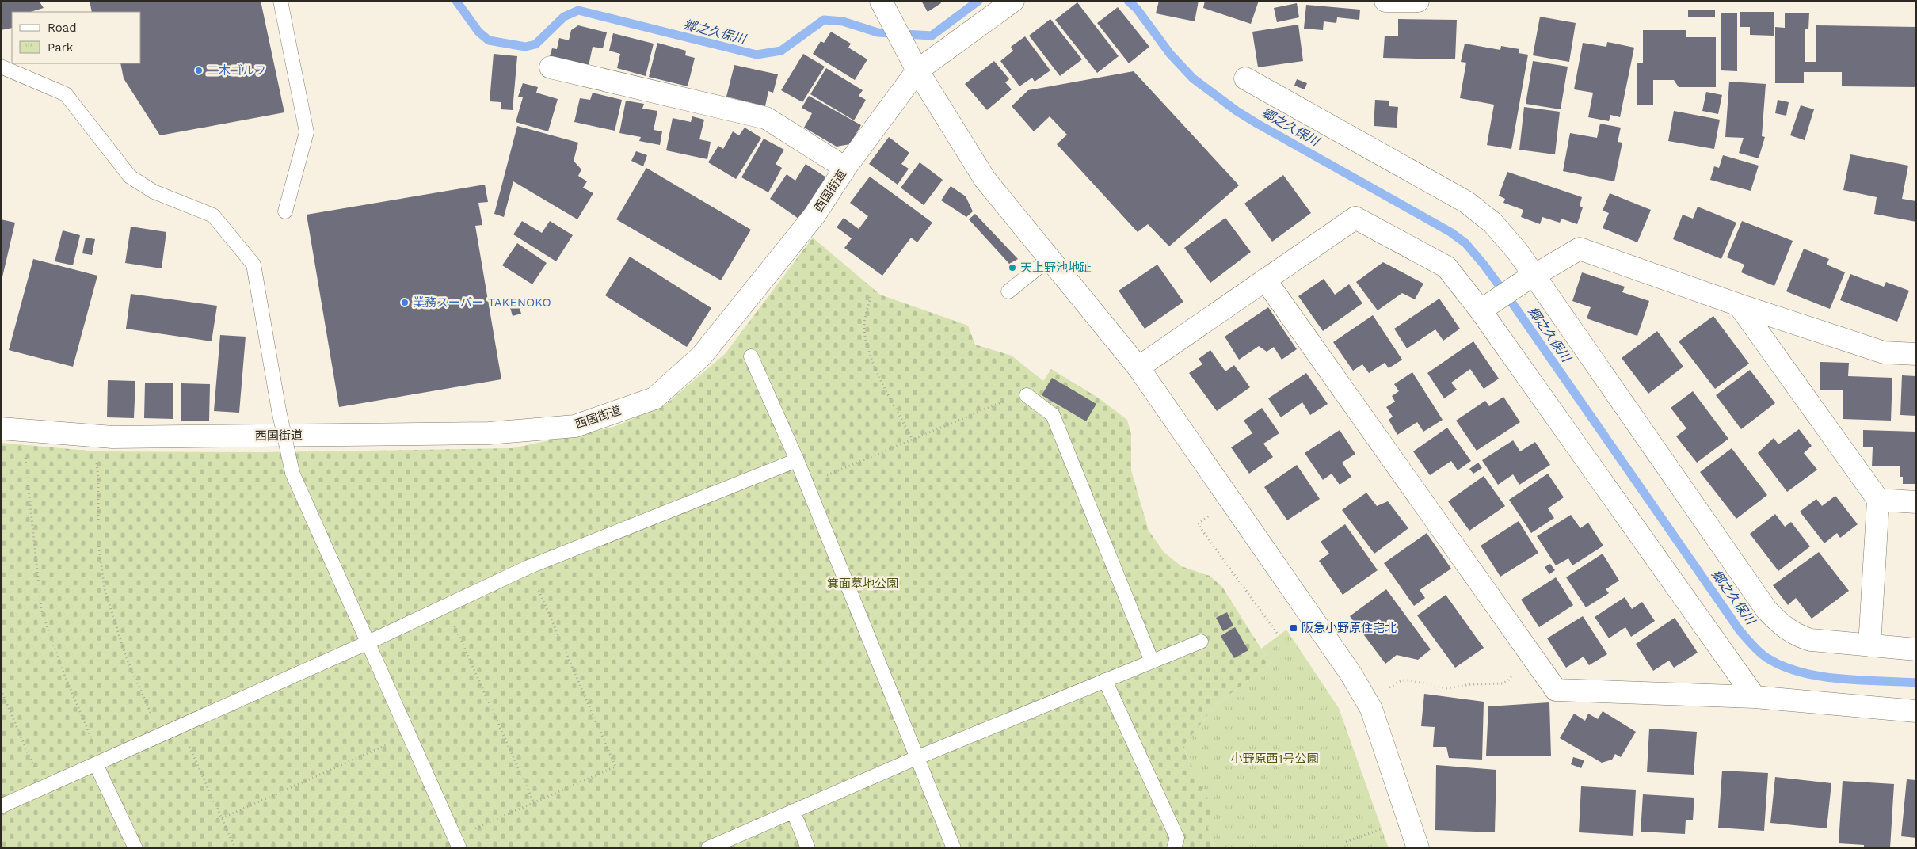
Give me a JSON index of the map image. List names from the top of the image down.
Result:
{
  "streets": {
    "street": ["西国街道"]
  },
  "water": ["郷之久保川"],
  "parks": ["箕面墓地公園", "小野原西1号公園"],
  "places": {
    "other": ["二木ゴルフ", "天上野池地趾", "業務スーパー TAKENOKO"],
    "transit": ["阪急小野原住宅北"]
  },
  "legend": ["Road", "Park"]
}
